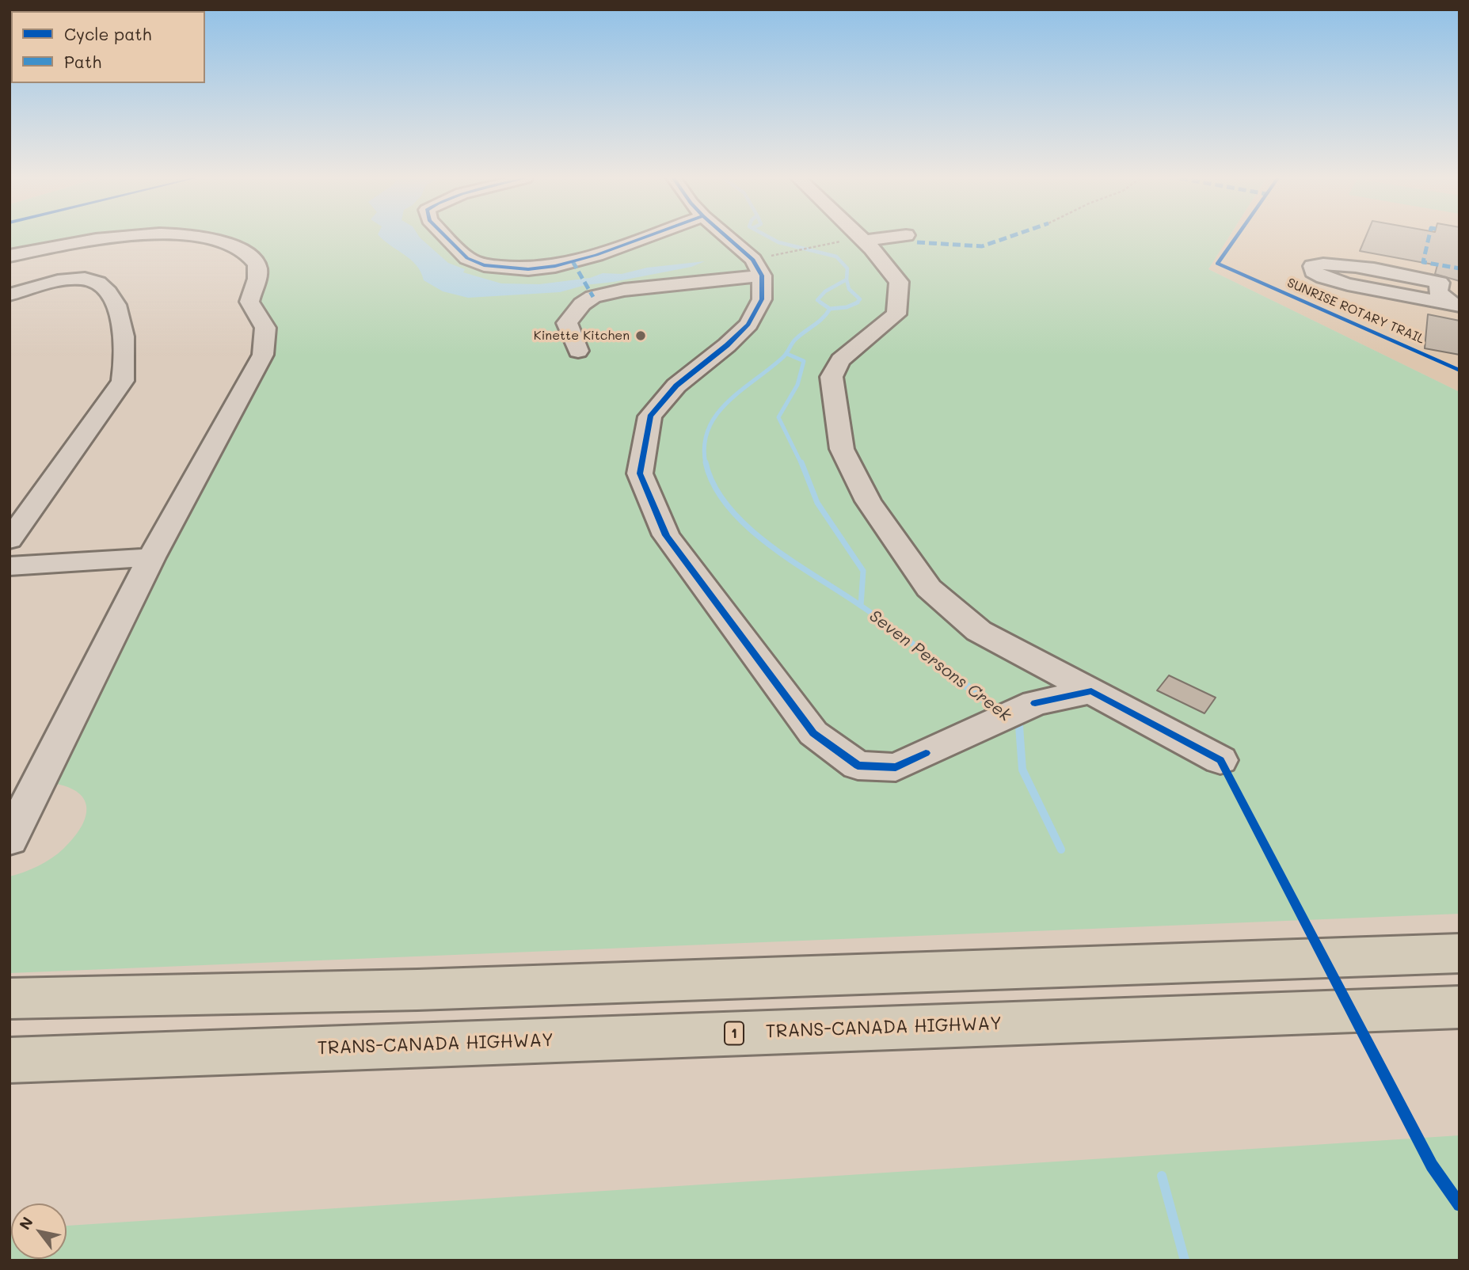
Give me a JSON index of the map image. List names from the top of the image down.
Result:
{
  "streets": {
    "highway": ["TRANS-CANADA HIGHWAY", "1"],
    "cycle path": ["SUNRISE ROTARY TRAIL"]
  },
  "water": ["Seven Persons Creek"],
  "places": ["Kinette Kitchen"],
  "legend": ["Cycle path", "Path"],
  "north": "top left"
}
